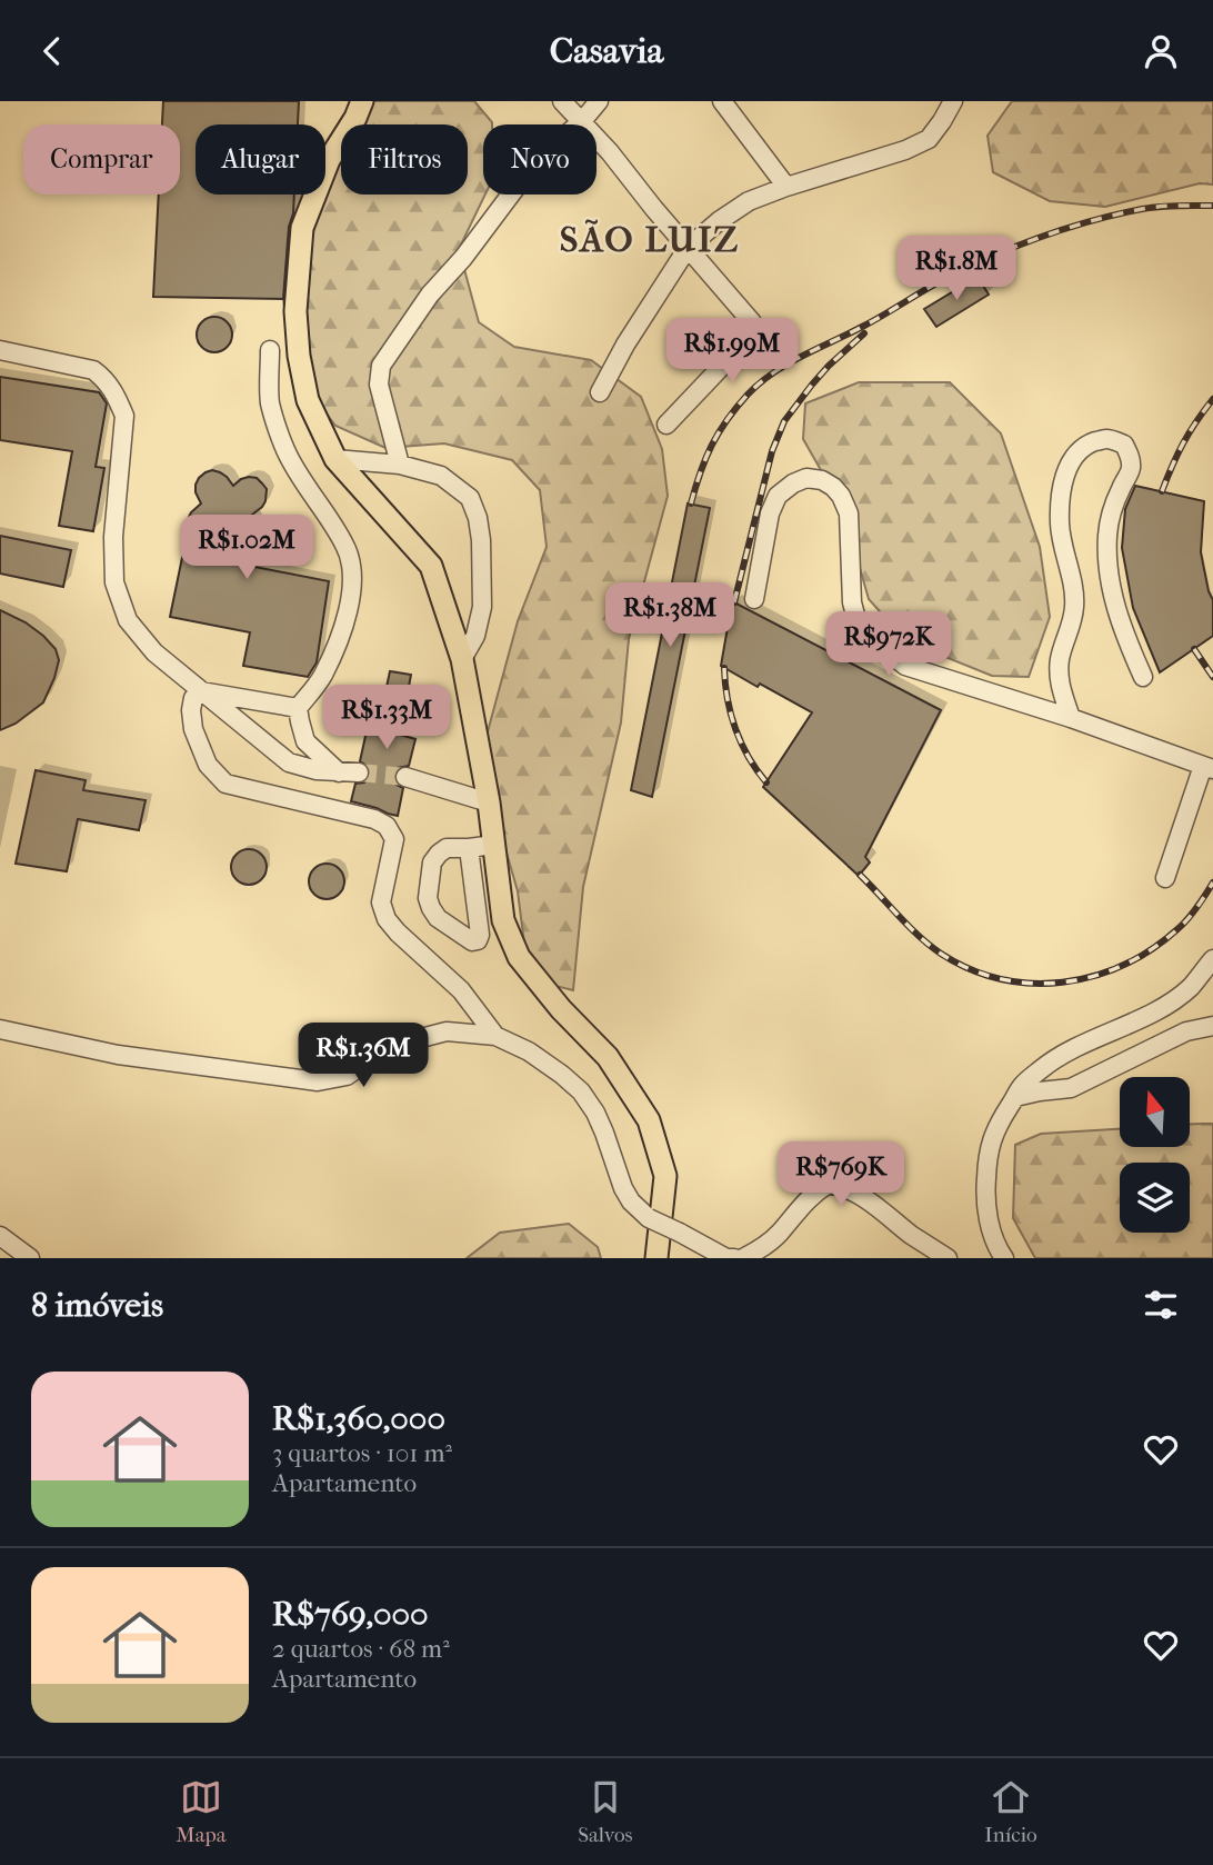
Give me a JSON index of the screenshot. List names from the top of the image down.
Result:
{
  "districts": ["SÃO LUIZ"],
  "north": "top",
  "page": {
    "header": "Casavia",
    "chip": [
      "Comprar",
      "Alugar",
      "Filtros",
      "Novo"
    ],
    "price": [
      "R$1.8M",
      "R$1.99M",
      "R$1.02M",
      "R$1.38M",
      "R$972K",
      "R$1.33M",
      "R$1.36M",
      "R$769K"
    ],
    "heading": "8 imóveis",
    "list": [
      {
        "name": "R$1,360,000",
        "note": "3 quartos · 101 m² · Apartamento"
      },
      {
        "name": "R$769,000",
        "note": "2 quartos · 68 m² · Apartamento"
      }
    ],
    "tabs": ["Mapa", "Salvos", "Início"]
  }
}
